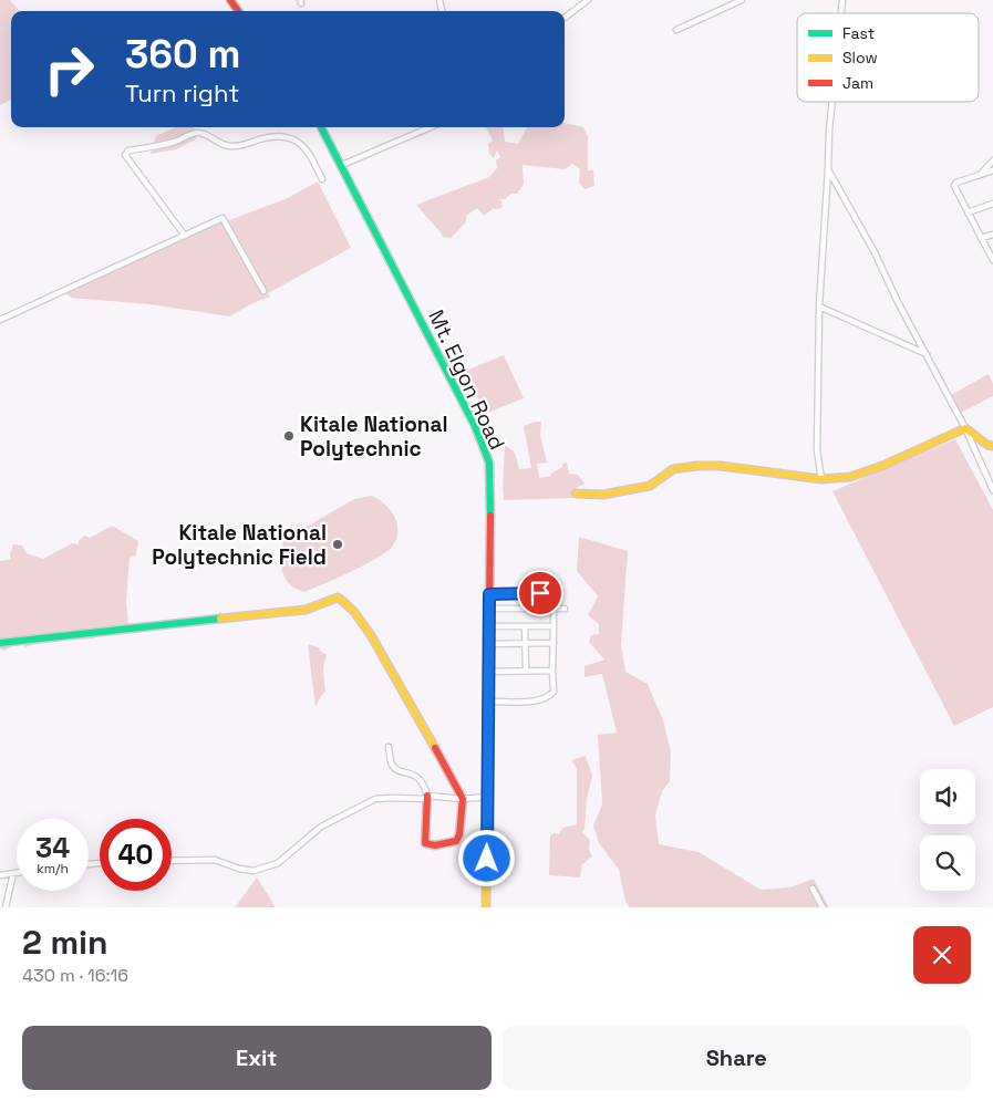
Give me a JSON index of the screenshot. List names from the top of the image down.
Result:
{
  "streets": {
    "street": ["Mt. Elgon Road"]
  },
  "places": ["Kitale National Polytechnic", "Kitale National Polytechnic Field"],
  "legend": ["Fast", "Slow", "Jam"],
  "page": {
    "turn": ["360 m", "Turn right"],
    "speed": "34 km/h",
    "limit": "40",
    "heading": ["2 min", "430 m · 16:16"],
    "buttons": ["Exit", "Share"]
  }
}
